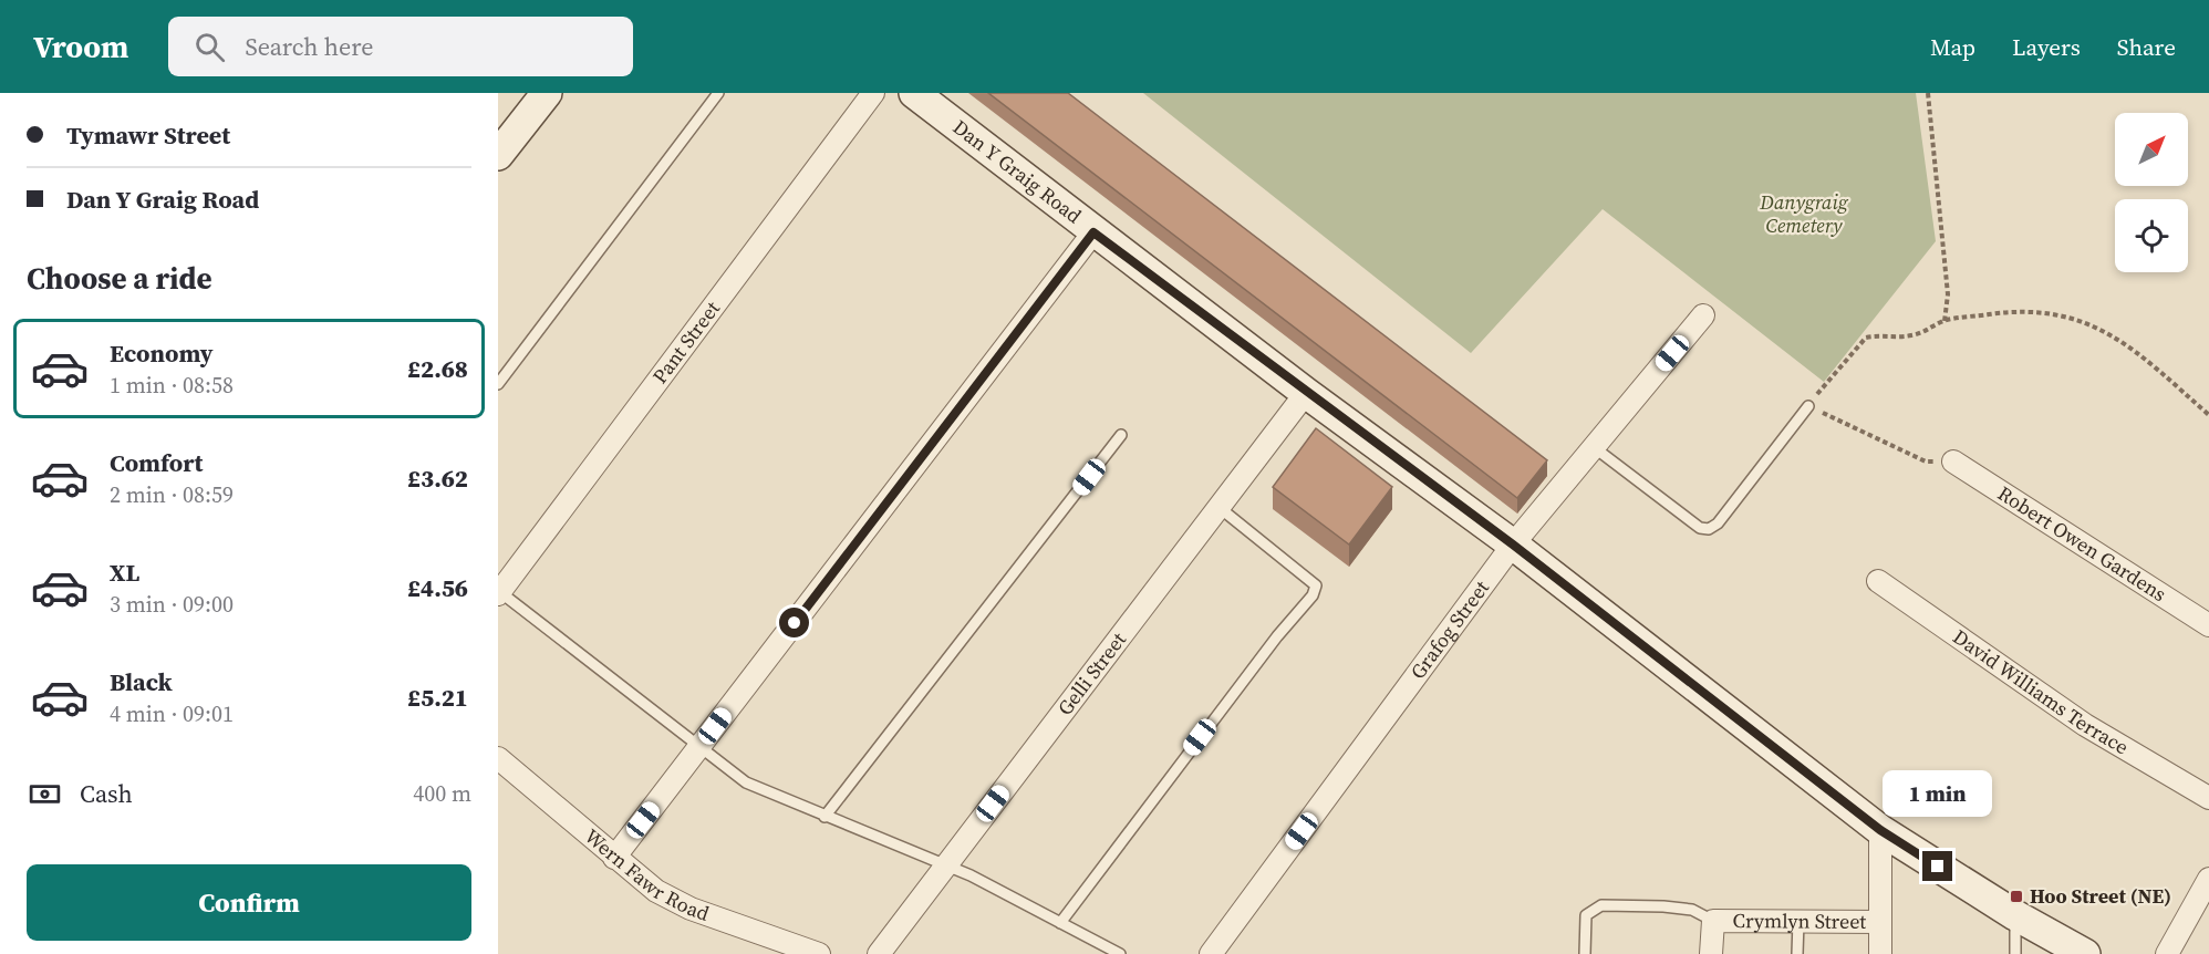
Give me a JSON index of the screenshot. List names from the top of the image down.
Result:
{
  "streets": {
    "street": [
      "Dan Y Graig Road",
      "Pant Street",
      "Robert Owen Gardens",
      "Grafog Street",
      "Gelli Street",
      "David Williams Terrace",
      "Wern Fawr Road",
      "Crymlyn Street"
    ]
  },
  "crossings": [
    ["Dan Y Graig Road", "Grafog Street"],
    ["Dan Y Graig Road", "Gelli Street"]
  ],
  "parks": ["Danygraig Cemetery"],
  "places": {
    "transit": ["Hoo Street (NE)"]
  },
  "north": "top right",
  "page": {
    "header": "Vroom",
    "search": "Search here",
    "nav": ["Map", "Layers", "Share"],
    "banner": ["Tymawr Street", "Dan Y Graig Road"],
    "heading": "Choose a ride",
    "list": [
      {
        "name": "Economy",
        "note": "1 min · 08:58",
        "value": "£2.68"
      },
      {
        "name": "Comfort",
        "note": "2 min · 08:59",
        "value": "£3.62"
      },
      {
        "name": "XL",
        "note": "3 min · 09:00",
        "value": "£4.56"
      },
      {
        "name": "Black",
        "note": "4 min · 09:01",
        "value": "£5.21"
      }
    ],
    "pay": ["Cash", "400 m"],
    "bubble": "1 min",
    "buttons": "Confirm"
  }
}
